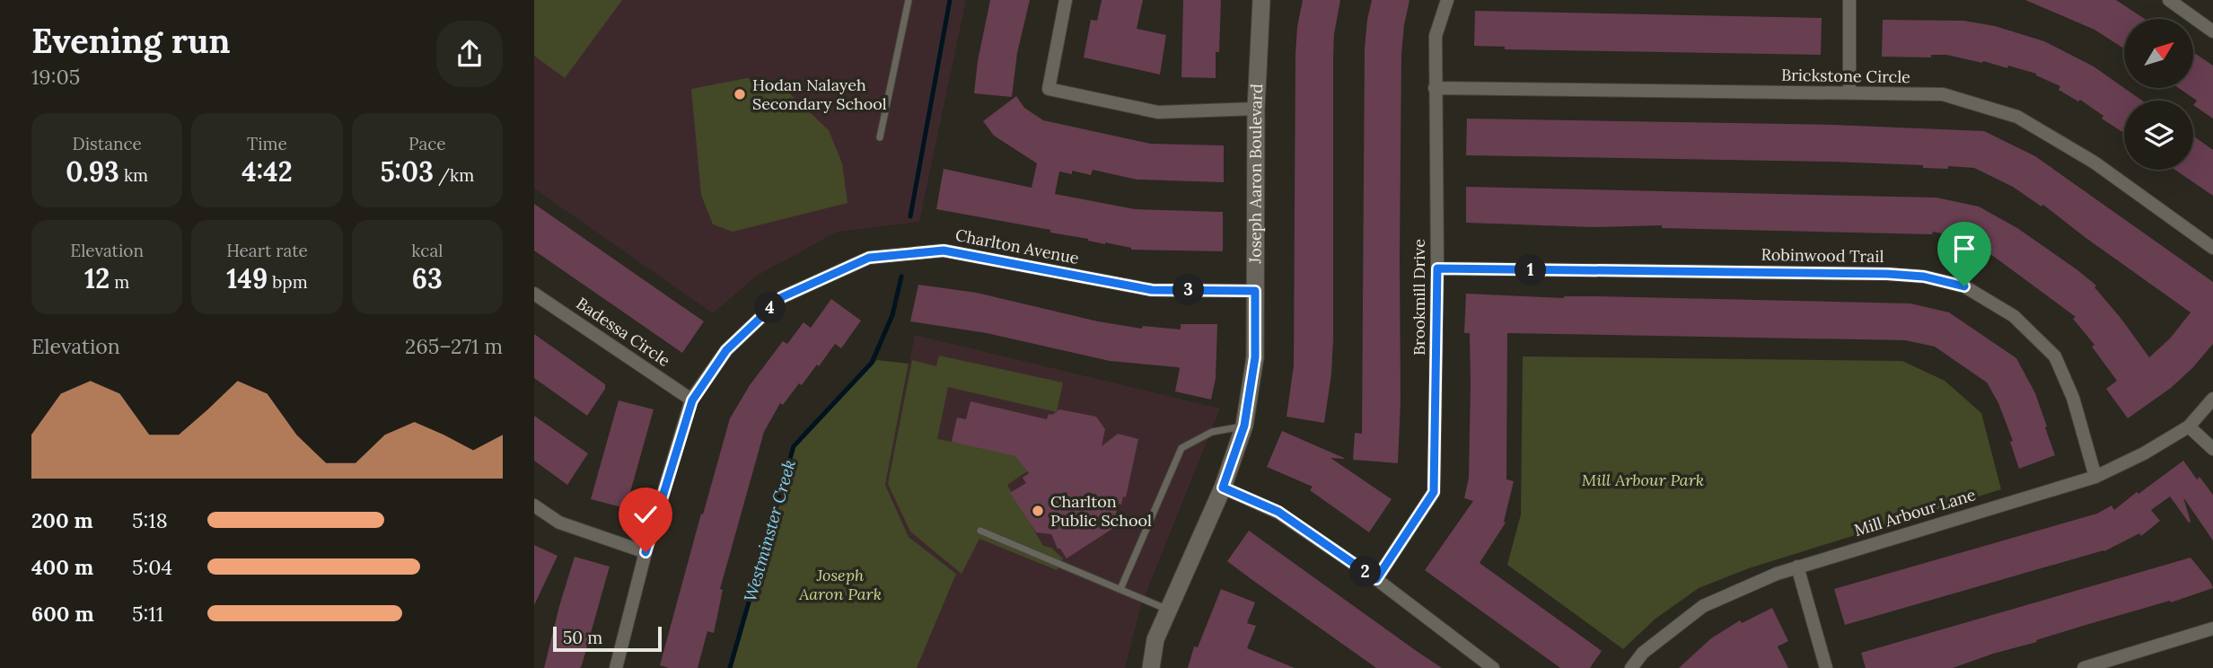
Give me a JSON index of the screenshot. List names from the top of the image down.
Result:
{
  "streets": {
    "street": [
      "Brickstone Circle",
      "Joseph Aaron Boulevard",
      "Charlton Avenue",
      "Robinwood Trail",
      "Brookmill Drive",
      "Badessa Circle",
      "Mill Arbour Lane"
    ]
  },
  "crossings": [
    ["Brickstone Circle", "Brookmill Drive"],
    ["Joseph Aaron Boulevard", "Charlton Avenue"],
    ["Charlton Avenue", "Badessa Circle"],
    ["Robinwood Trail", "Brookmill Drive"],
    ["Robinwood Trail", "Mill Arbour Lane"]
  ],
  "water": ["Westminster Creek"],
  "parks": ["Mill Arbour Park", "Joseph Aaron Park"],
  "places": ["Hodan Nalayeh Secondary School", "Charlton Public School"],
  "scale_bar": "50 m",
  "north": "top right",
  "page": {
    "heading": ["Evening run", "19:05"],
    "stats": [
      ["Distance", "0.93 km"],
      ["Time", "4:42"],
      ["Pace", "5:03 /km"],
      ["Elevation", "12 m"],
      ["Heart rate", "149 bpm"],
      ["kcal", "63"]
    ],
    "pins": [
      "1",
      "3",
      "4",
      "2"
    ],
    "chart": ["Elevation", "265–271 m"],
    "list": [
      {
        "name": "200 m",
        "note": "5:18"
      },
      {
        "name": "400 m",
        "note": "5:04"
      },
      {
        "name": "600 m",
        "note": "5:11"
      }
    ],
    "scale": "50 m"
  }
}
